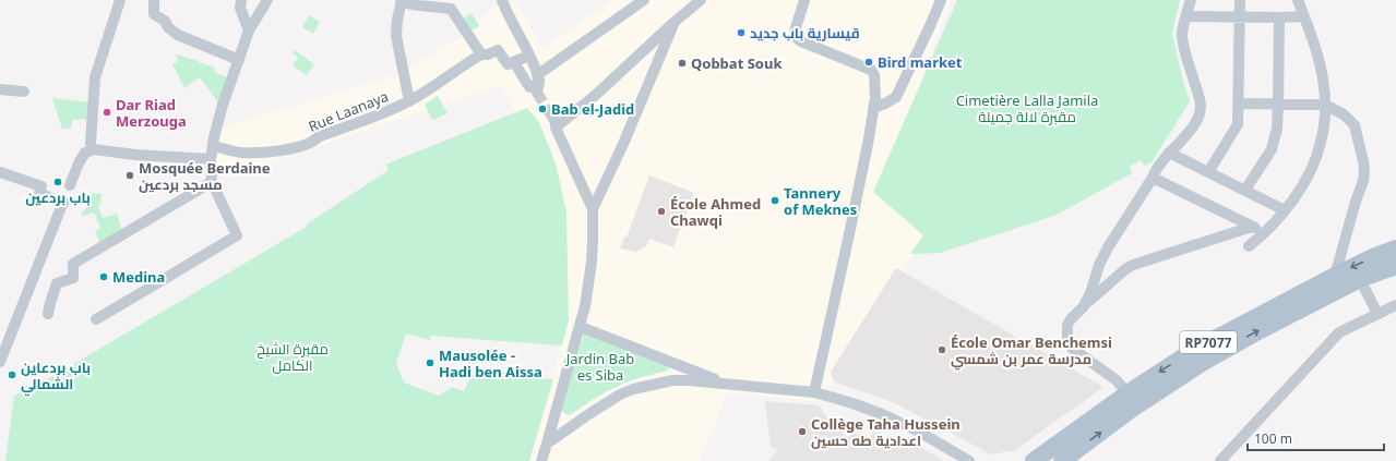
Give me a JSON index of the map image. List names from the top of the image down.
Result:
{
  "streets": {
    "main road": ["RP7077"],
    "street": ["Rue Laanaya"]
  },
  "parks": ["Cimetière Lalla Jamila مقبرة لالة جميلة", "مقبرة الشيخ الكامل", "Jardin Bab es Siba"],
  "places": [
    "قيسارية باب جديد",
    "Bird market",
    "Qobbat Souk",
    "Bab el-Jadid",
    "Dar Riad Merzouga",
    "Mosquée Berdaine مسجد بردعين",
    "باب بردعين",
    "Tannery of Meknes",
    "École Ahmed Chawqi",
    "Medina",
    "École Omar Benchemsi مدرسة عمر بن شمسي",
    "Mausolée - Hadi ben Aissa",
    "باب بردعاين الشمالي",
    "Collège Taha Hussein اعدادية طه حسين"
  ],
  "scale_bar": "100 m"
}
